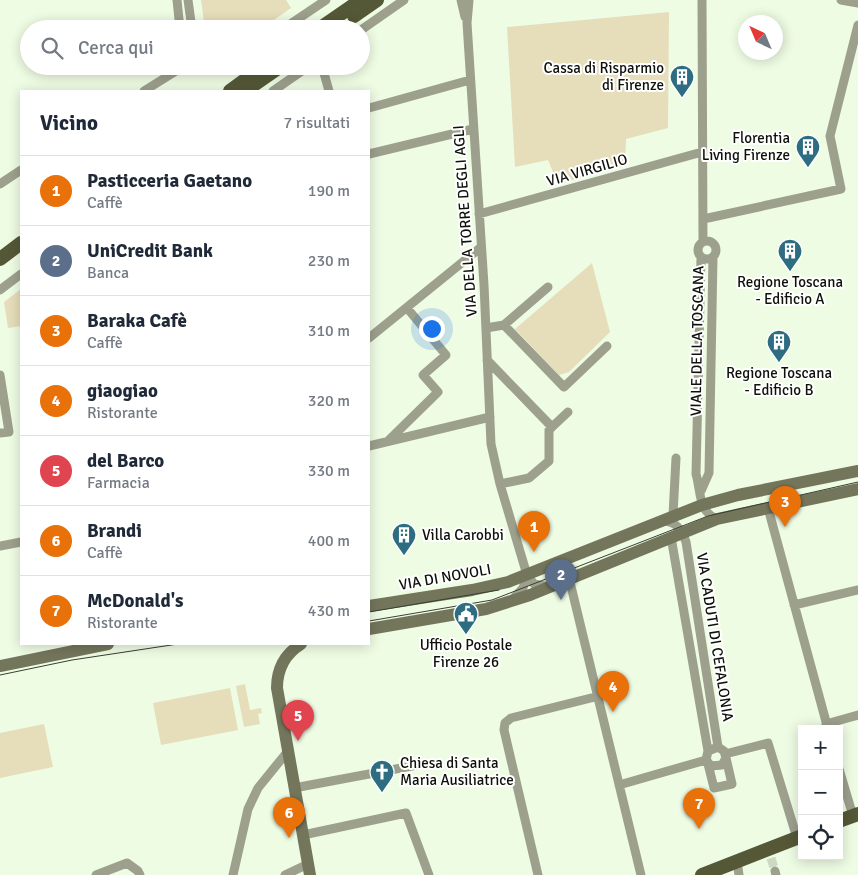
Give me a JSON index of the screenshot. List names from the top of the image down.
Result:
{
  "streets": {
    "street": [
      "VIA VIRGILIO",
      "VIA DELLA TORRE DEGLI AGLI",
      "VIALE DELLA TOSCANA",
      "VIA DI NOVOLI",
      "VIA CADUTI DI CEFALONIA"
    ]
  },
  "crossings": [
    ["VIA VIRGILIO", "VIA DELLA TORRE DEGLI AGLI"],
    ["VIA VIRGILIO", "VIALE DELLA TOSCANA"],
    ["VIA DELLA TORRE DEGLI AGLI", "VIA DI NOVOLI"],
    ["VIALE DELLA TOSCANA", "VIA DI NOVOLI"]
  ],
  "places": {
    "building": [
      "Cassa di Risparmio di Firenze",
      "Florentia Living Firenze",
      "Regione Toscana - Edificio A",
      "Regione Toscana - Edificio B",
      "Villa Carobbi"
    ],
    "public building": ["Ufficio Postale Firenze 26"],
    "church": ["Chiesa di Santa Maria Ausiliatrice"]
  },
  "north": "top left",
  "page": {
    "search": "Cerca qui",
    "heading": ["Vicino", "7 risultati"],
    "list": [
      {
        "mark": "1",
        "name": "Pasticceria Gaetano",
        "note": "Caffè",
        "value": "190 m"
      },
      {
        "mark": "2",
        "name": "UniCredit Bank",
        "note": "Banca",
        "value": "230 m"
      },
      {
        "mark": "3",
        "name": "Baraka Cafè",
        "note": "Caffè",
        "value": "310 m"
      },
      {
        "mark": "4",
        "name": "giaogiao",
        "note": "Ristorante",
        "value": "320 m"
      },
      {
        "mark": "5",
        "name": "del Barco",
        "note": "Farmacia",
        "value": "330 m"
      },
      {
        "mark": "6",
        "name": "Brandi",
        "note": "Caffè",
        "value": "400 m"
      },
      {
        "mark": "7",
        "name": "McDonald's",
        "note": "Ristorante",
        "value": "430 m"
      }
    ],
    "pins": [
      "3",
      "1",
      "2",
      "4",
      "5",
      "7",
      "6"
    ],
    "map_buttons": ["+", "−"]
  }
}
